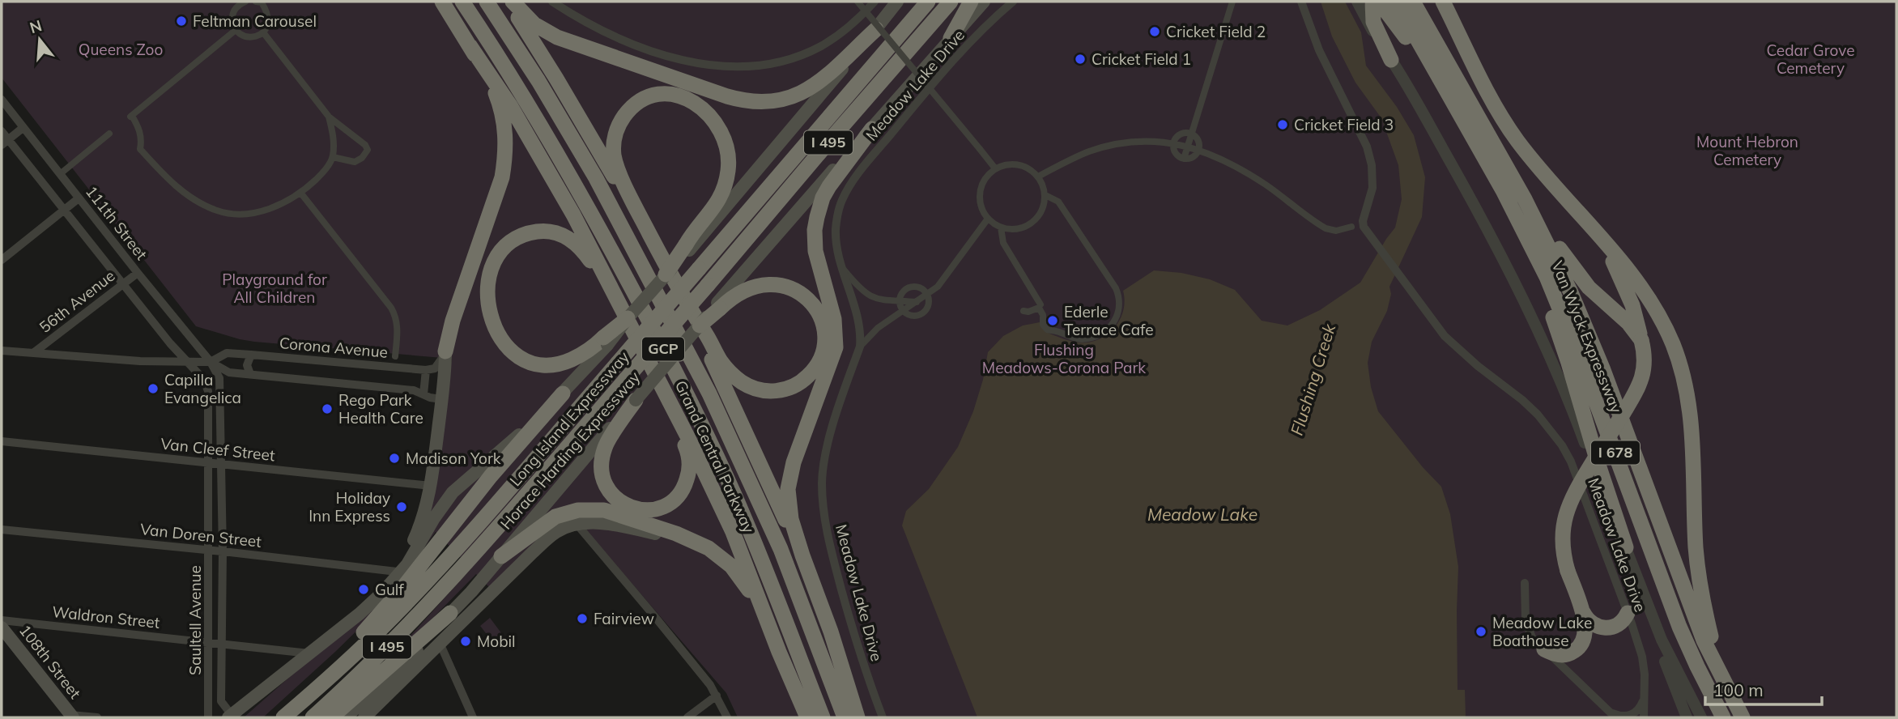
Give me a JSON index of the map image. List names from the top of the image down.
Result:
{
  "streets": {
    "highway": [
      "I 495",
      "Van Wyck Expressway",
      "GCP",
      "Long Island Expressway",
      "I 678",
      "Grand Central Parkway"
    ],
    "main road": ["Horace Harding Expressway", "108th Street"],
    "street": [
      "Meadow Lake Drive",
      "111th Street",
      "56th Avenue",
      "Corona Avenue",
      "Van Cleef Street",
      "Van Doren Street",
      "Waldron Street",
      "Saultell Avenue"
    ]
  },
  "crossings": [
    ["111th Street", "56th Avenue"],
    ["111th Street", "Corona Avenue"],
    ["111th Street", "Saultell Avenue"],
    ["56th Avenue", "Corona Avenue"],
    ["Corona Avenue", "Saultell Avenue"],
    ["Van Cleef Street", "Saultell Avenue"],
    ["Van Doren Street", "Saultell Avenue"],
    ["Waldron Street", "Saultell Avenue"]
  ],
  "water": ["Flushing Creek", "Meadow Lake"],
  "parks": [
    "Queens Zoo",
    "Cedar Grove Cemetery",
    "Mount Hebron Cemetery",
    "Playground for All Children",
    "Flushing Meadows-Corona Park"
  ],
  "places": [
    "Feltman Carousel",
    "Cricket Field 2",
    "Cricket Field 1",
    "Cricket Field 3",
    "Ederle Terrace Cafe",
    "Capilla Evangelica",
    "Rego Park Health Care",
    "Madison York",
    "Holiday Inn Express",
    "Gulf",
    "Fairview",
    "Meadow Lake Boathouse",
    "Mobil"
  ],
  "scale_bar": "100 m",
  "north": "top"
}
